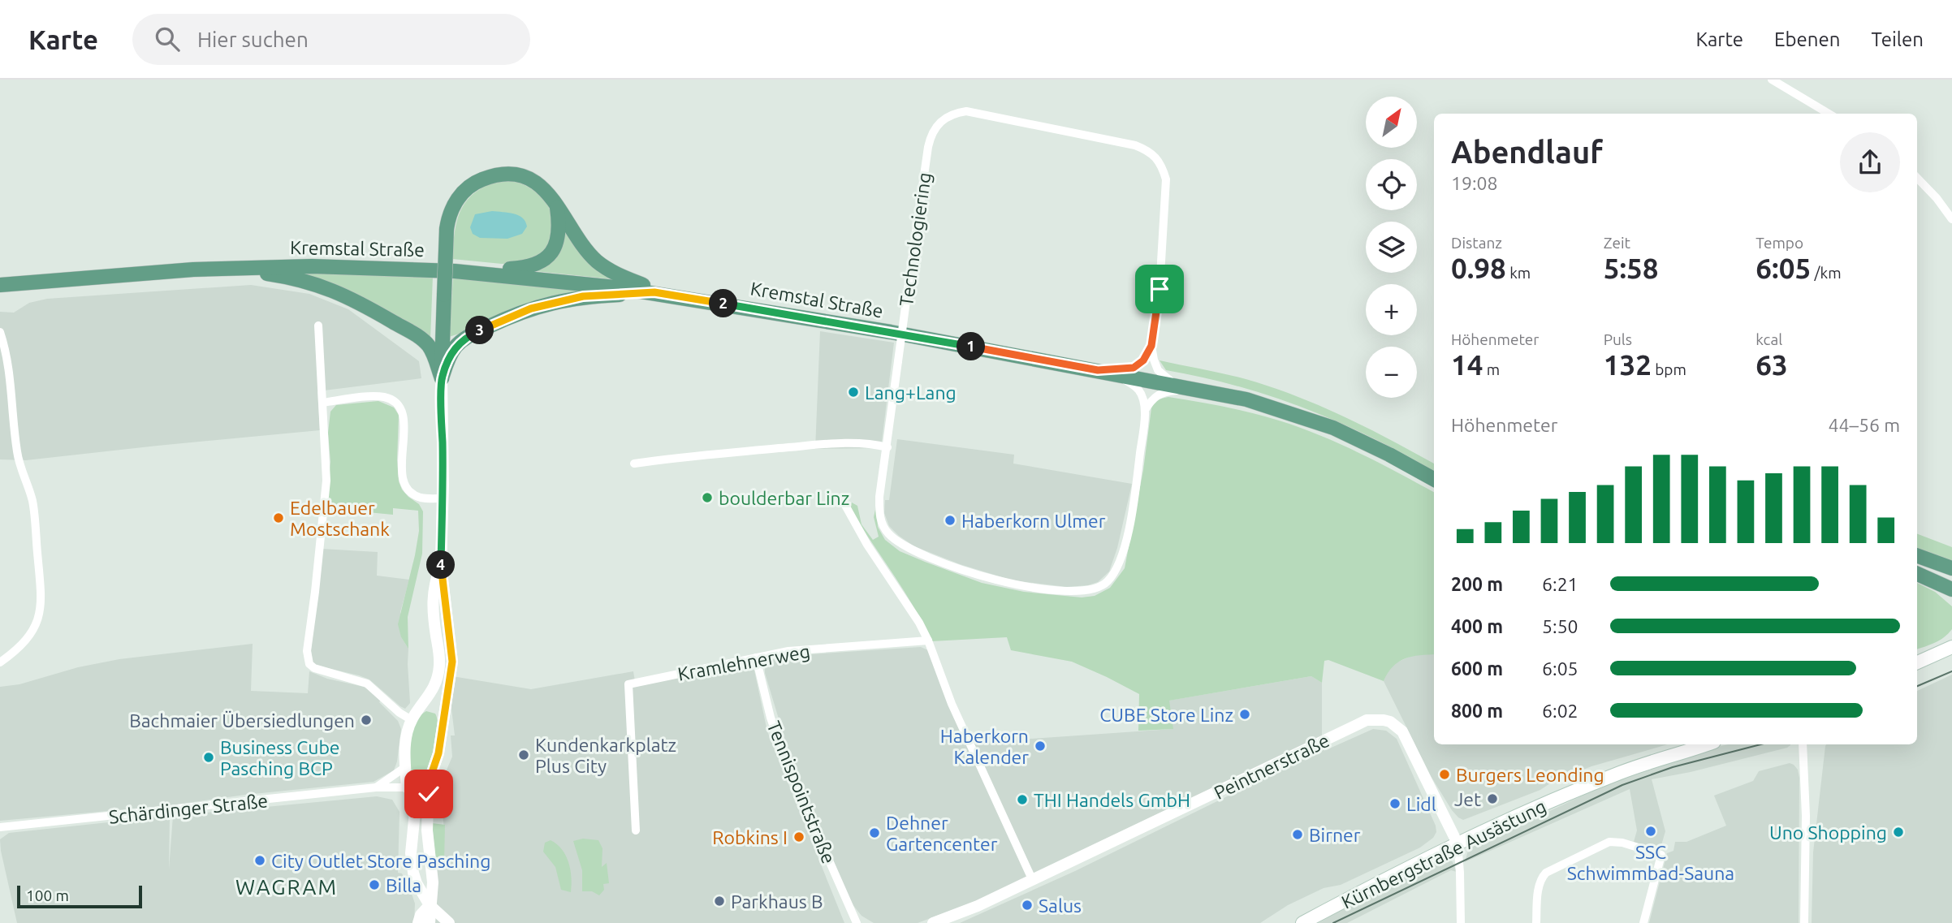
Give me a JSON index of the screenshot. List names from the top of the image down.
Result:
{
  "streets": {
    "main road": ["Kremstal Straße", "Kürnbergstraße Ausästung"],
    "street": [
      "Technologiering",
      "Kramlehnerweg",
      "Peintnerstraße",
      "Tennispointstraße",
      "Schärdinger Straße"
    ]
  },
  "crossings": [
    ["Technologiering", "Kremstal Straße"],
    ["Kramlehnerweg", "Tennispointstraße"],
    ["Peintnerstraße", "Kürnbergstraße Ausästung"]
  ],
  "districts": ["WAGRAM"],
  "places": [
    "Lang+Lang",
    "boulderbar Linz",
    "Edelbauer Mostschank",
    "Haberkorn Ulmer",
    "CUBE Store Linz",
    "Bachmaier Übersiedlungen",
    "Haberkorn Kalender",
    "Kundenkarkplatz Plus City",
    "Business Cube Pasching BCP",
    "Burgers Leonding",
    "Jet",
    "THI Handels GmbH",
    "Lidl",
    "SSC Schwimmbad-Sauna",
    "Uno Shopping",
    "Dehner Gartencenter",
    "Birner",
    "Robkins I",
    "City Outlet Store Pasching",
    "Billa",
    "Parkhaus B",
    "Salus"
  ],
  "scale_bar": "100 m",
  "north": "top right",
  "page": {
    "header": "Karte",
    "search": "Hier suchen",
    "nav": ["Karte", "Ebenen", "Teilen"],
    "map_buttons": ["+", "−"],
    "heading": ["Abendlauf", "19:08"],
    "stats": [
      ["Distanz", "0.98 km"],
      ["Zeit", "5:58"],
      ["Tempo", "6:05 /km"],
      ["Höhenmeter", "14 m"],
      ["Puls", "132 bpm"],
      ["kcal", "63"]
    ],
    "pins": [
      "2",
      "3",
      "1",
      "4"
    ],
    "chart": ["Höhenmeter", "44–56 m"],
    "list": [
      {
        "name": "200 m",
        "note": "6:21"
      },
      {
        "name": "400 m",
        "note": "5:50"
      },
      {
        "name": "600 m",
        "note": "6:05"
      },
      {
        "name": "800 m",
        "note": "6:02"
      }
    ],
    "scale": "100 m"
  }
}
